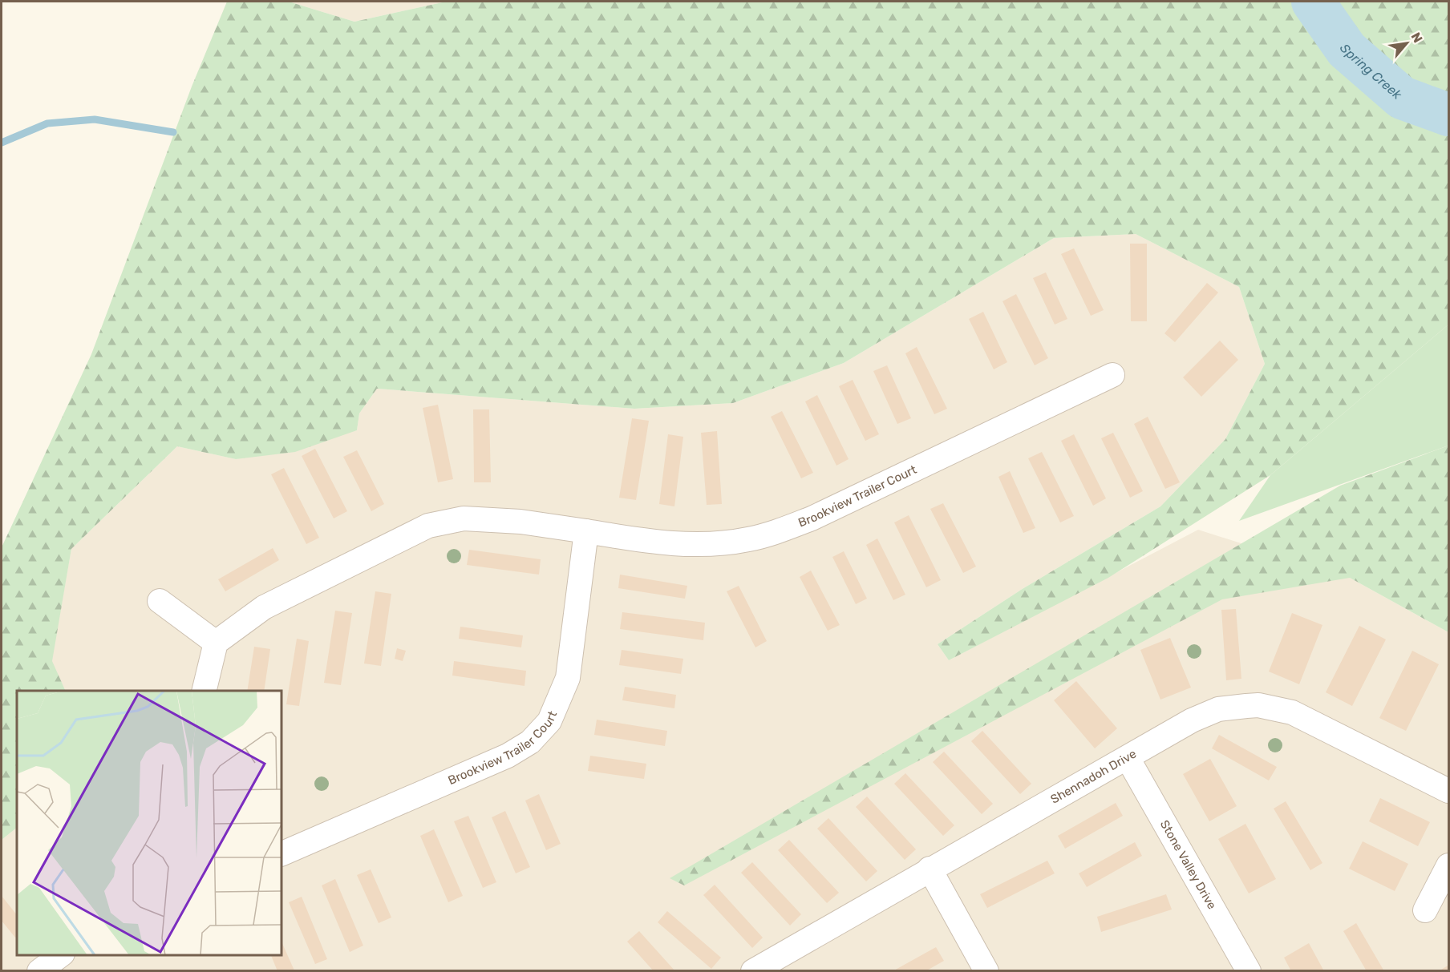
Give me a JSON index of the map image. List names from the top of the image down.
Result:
{
  "streets": {
    "street": ["Brookview Trailer Court", "Shennadoh Drive", "Stone Valley Drive"]
  },
  "crossings": [
    ["Shennadoh Drive", "Stone Valley Drive"]
  ],
  "water": ["Spring Creek"],
  "north": "top right"
}
